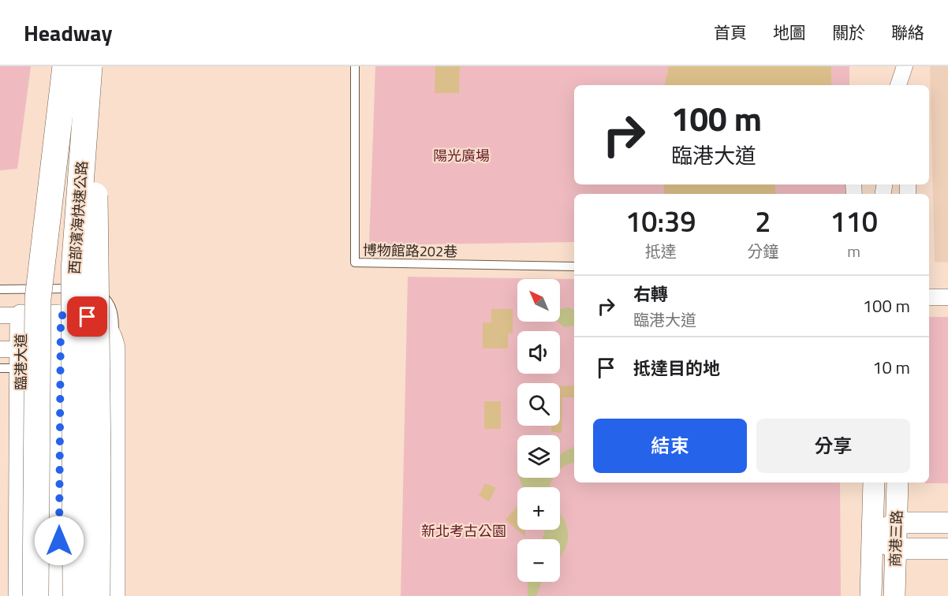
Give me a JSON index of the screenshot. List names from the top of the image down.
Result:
{
  "streets": {
    "highway": ["西部濱海快速公路"],
    "street": ["臨港大道", "商港三路"],
    "lane": ["博物館路202巷"]
  },
  "parks": ["陽光廣場", "新北考古公園"],
  "north": "top left",
  "page": {
    "header": "Headway",
    "nav": [
      "首頁",
      "地圖",
      "關於",
      "聯絡"
    ],
    "turn": ["100 m", "臨港大道"],
    "eta": [
      "10:39",
      "抵達",
      "2",
      "分鐘",
      "110",
      "m"
    ],
    "list": [
      {
        "name": "右轉",
        "note": "臨港大道",
        "value": "100 m"
      },
      {
        "name": "抵達目的地",
        "value": "10 m"
      }
    ],
    "map_buttons": ["+", "−"],
    "buttons": ["結束", "分享"]
  }
}
